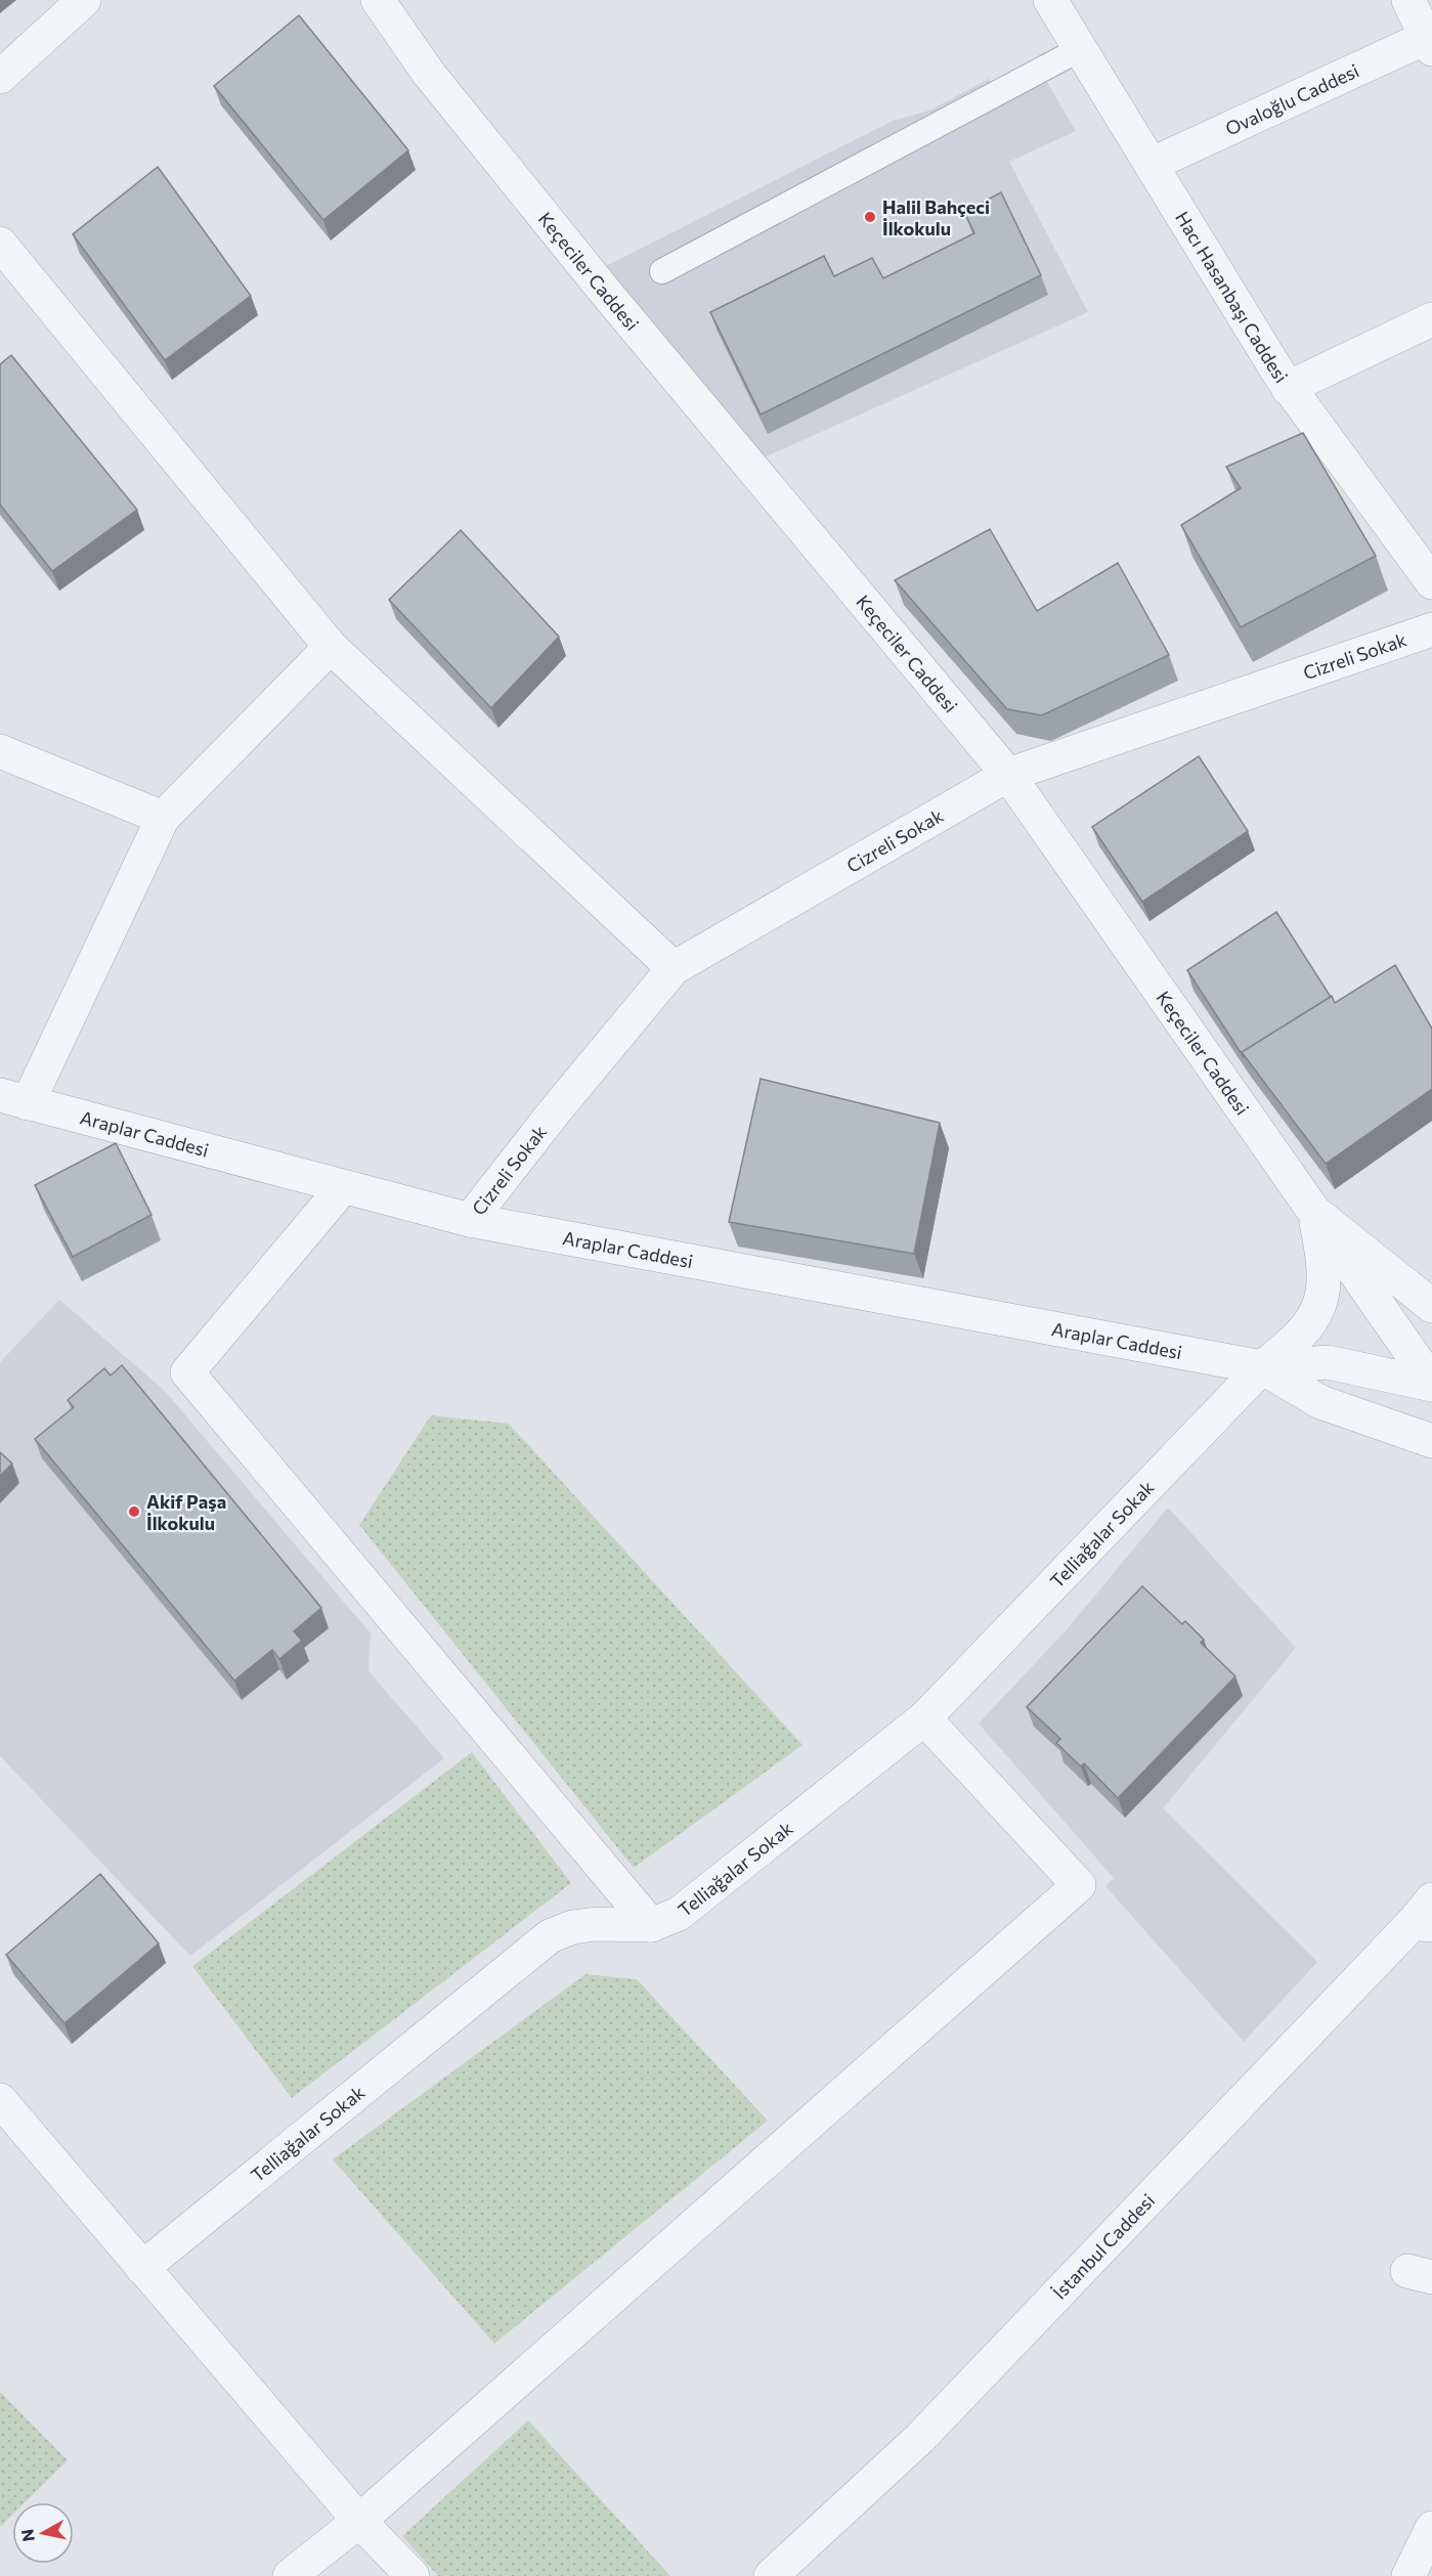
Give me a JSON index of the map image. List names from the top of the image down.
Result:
{
  "streets": {
    "street": [
      "Ovaloğlu Caddesi",
      "Keçeciler Caddesi",
      "Hacı Hasanbaşı Caddesi",
      "Cizreli Sokak",
      "Araplar Caddesi",
      "Telliağalar Sokak",
      "İstanbul Caddesi"
    ]
  },
  "crossings": [
    ["Ovaloğlu Caddesi", "Hacı Hasanbaşı Caddesi"],
    ["Keçeciler Caddesi", "Cizreli Sokak"],
    ["Keçeciler Caddesi", "Telliağalar Sokak"],
    ["Cizreli Sokak", "Araplar Caddesi"],
    ["Araplar Caddesi", "Telliağalar Sokak"]
  ],
  "places": ["Halil Bahçeci İlkokulu", "Akif Paşa İlkokulu"],
  "north": "left"
}
